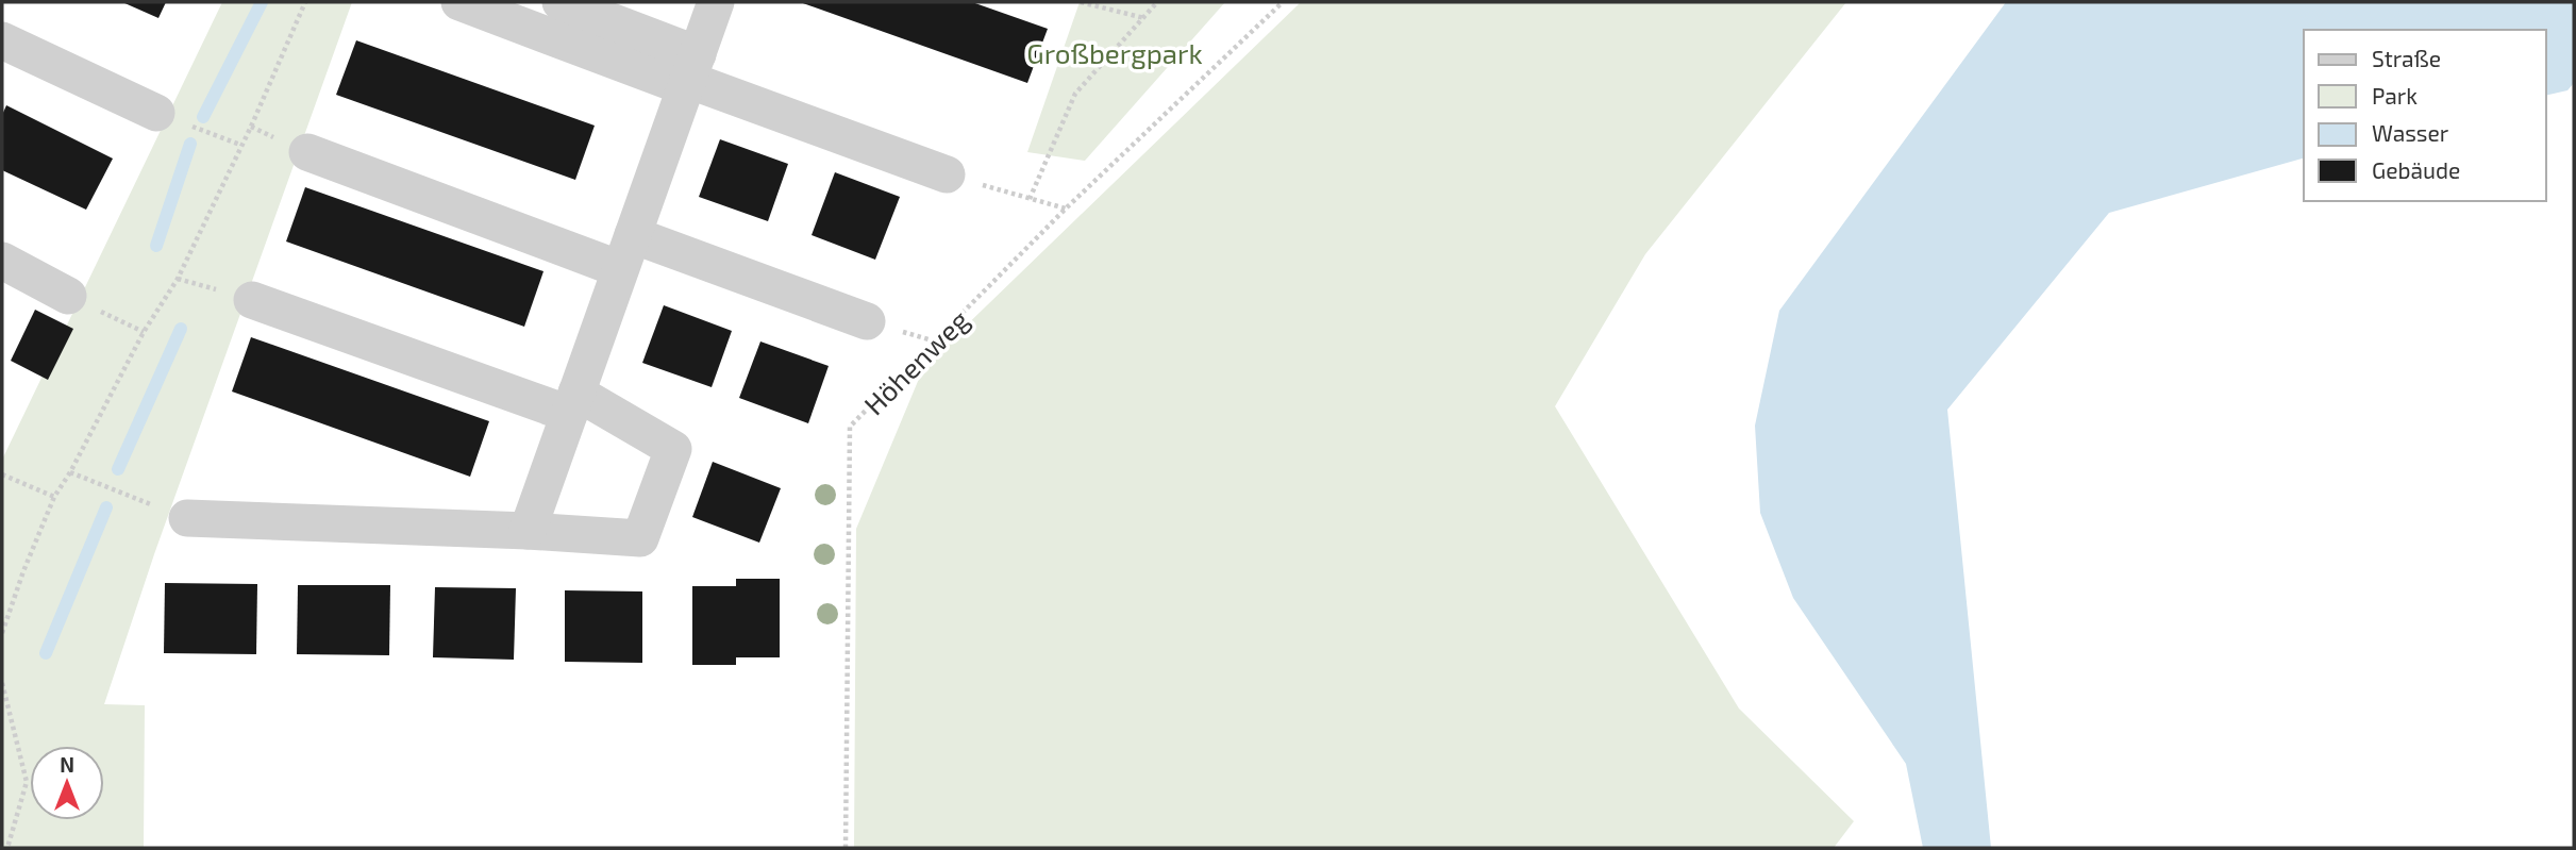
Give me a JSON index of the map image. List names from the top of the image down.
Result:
{
  "streets": {
    "path": ["Höhenweg"]
  },
  "parks": ["Großbergpark"],
  "legend": [
    "Straße",
    "Park",
    "Wasser",
    "Gebäude"
  ],
  "north": "top"
}
